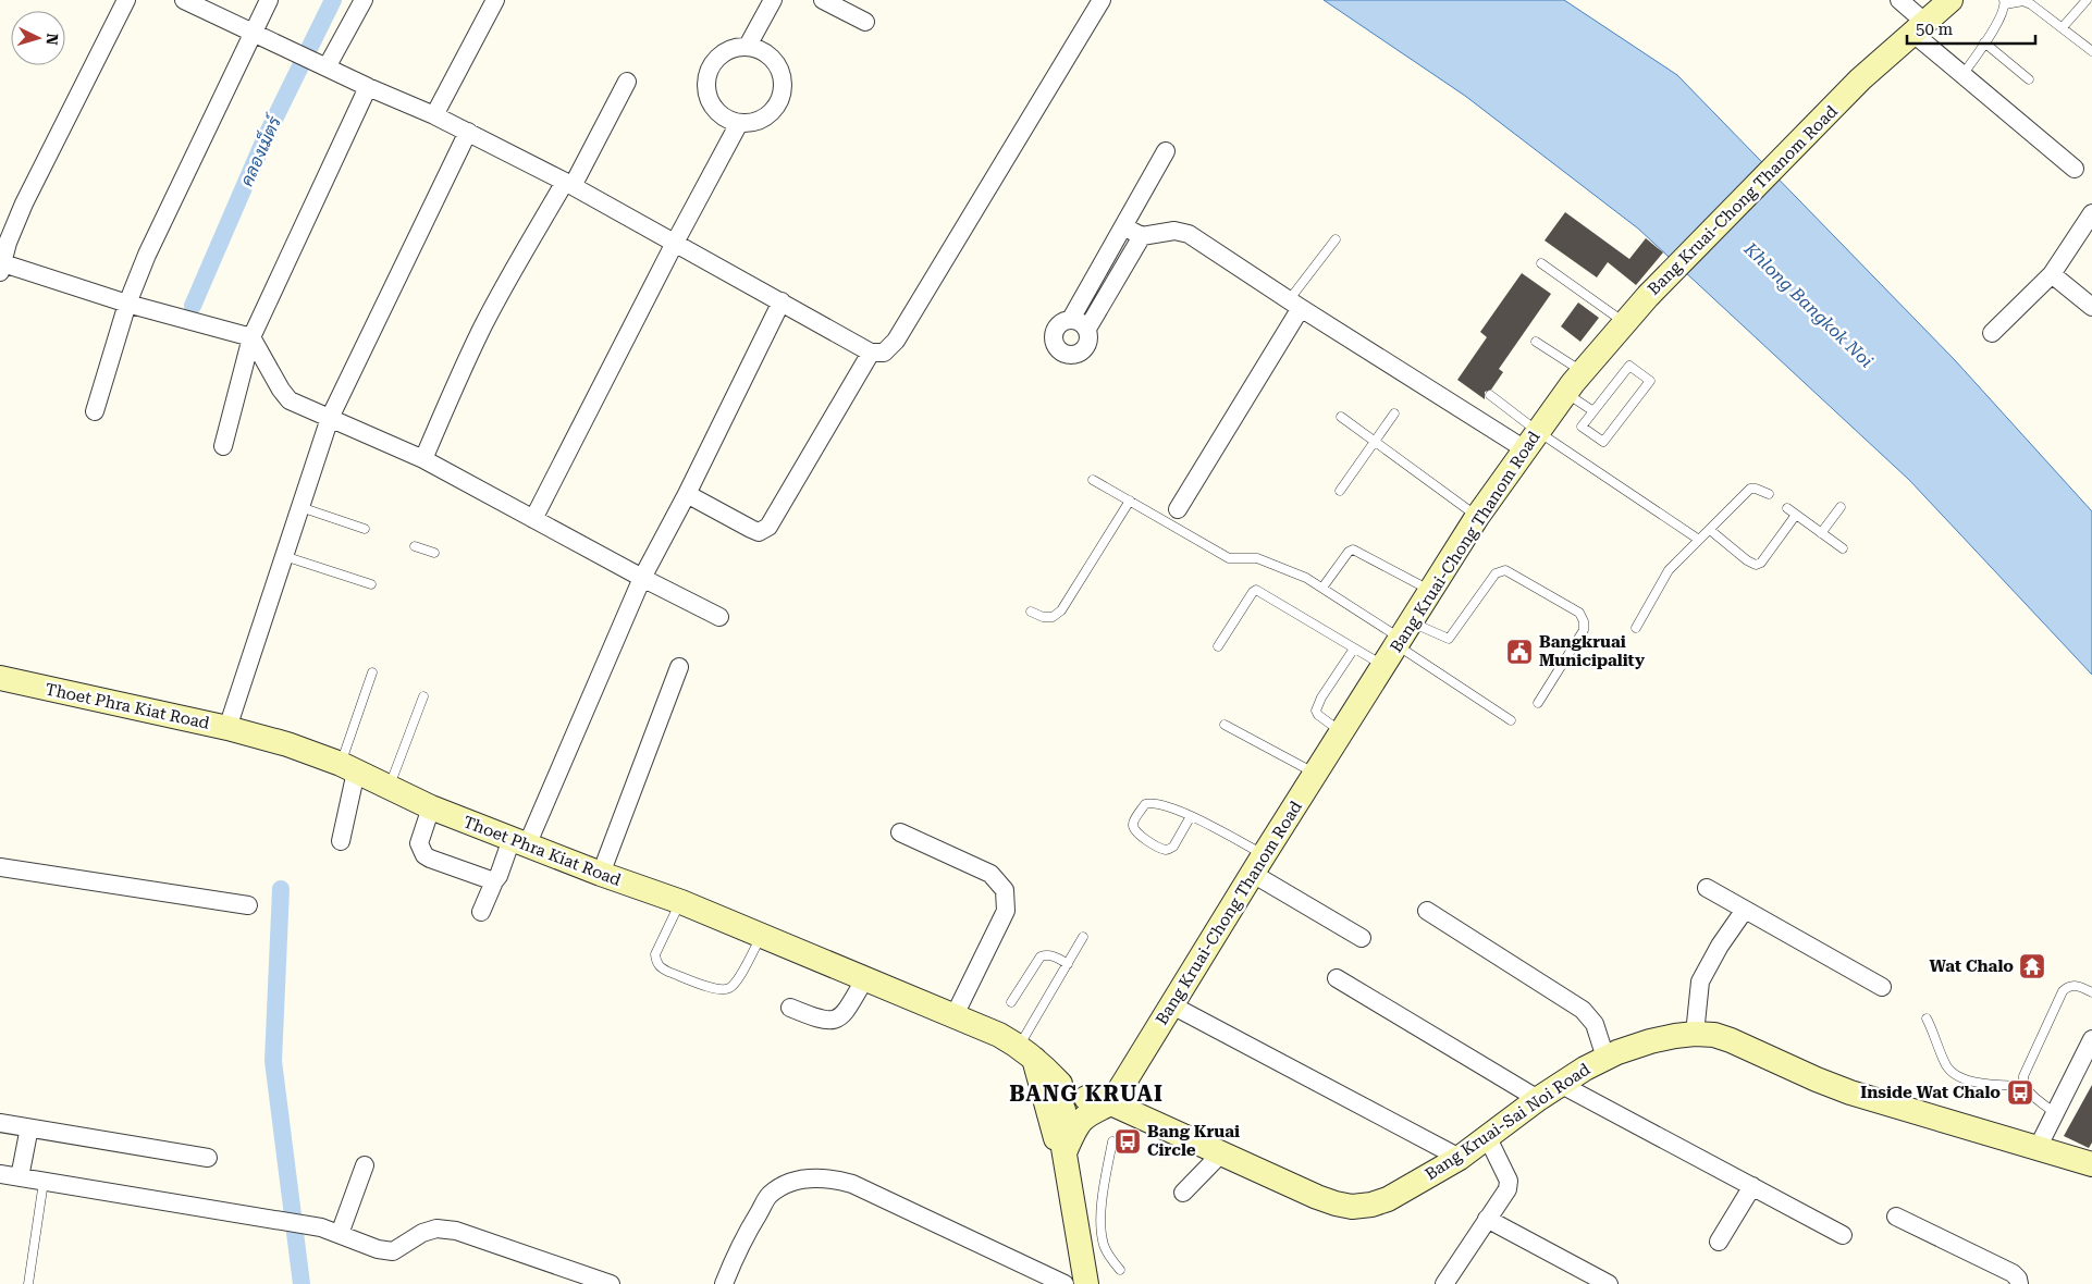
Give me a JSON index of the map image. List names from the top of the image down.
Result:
{
  "streets": {
    "main road": ["Bang Kruai-Chong Thanom Road", "Thoet Phra Kiat Road", "Bang Kruai-Sai Noi Road"]
  },
  "crossings": [
    ["Bang Kruai-Chong Thanom Road", "Bang Kruai-Sai Noi Road"],
    ["Thoet Phra Kiat Road", "Bang Kruai-Sai Noi Road"]
  ],
  "districts": ["BANG KRUAI"],
  "water": ["คลองเม็ตร์", "Khlong Bangkok Noi"],
  "places": {
    "public building": ["Bangkruai Municipality"],
    "temple": ["Wat Chalo"],
    "bus stop": ["Inside Wat Chalo", "Bang Kruai Circle"]
  },
  "scale_bar": "50 m",
  "north": "right"
}
